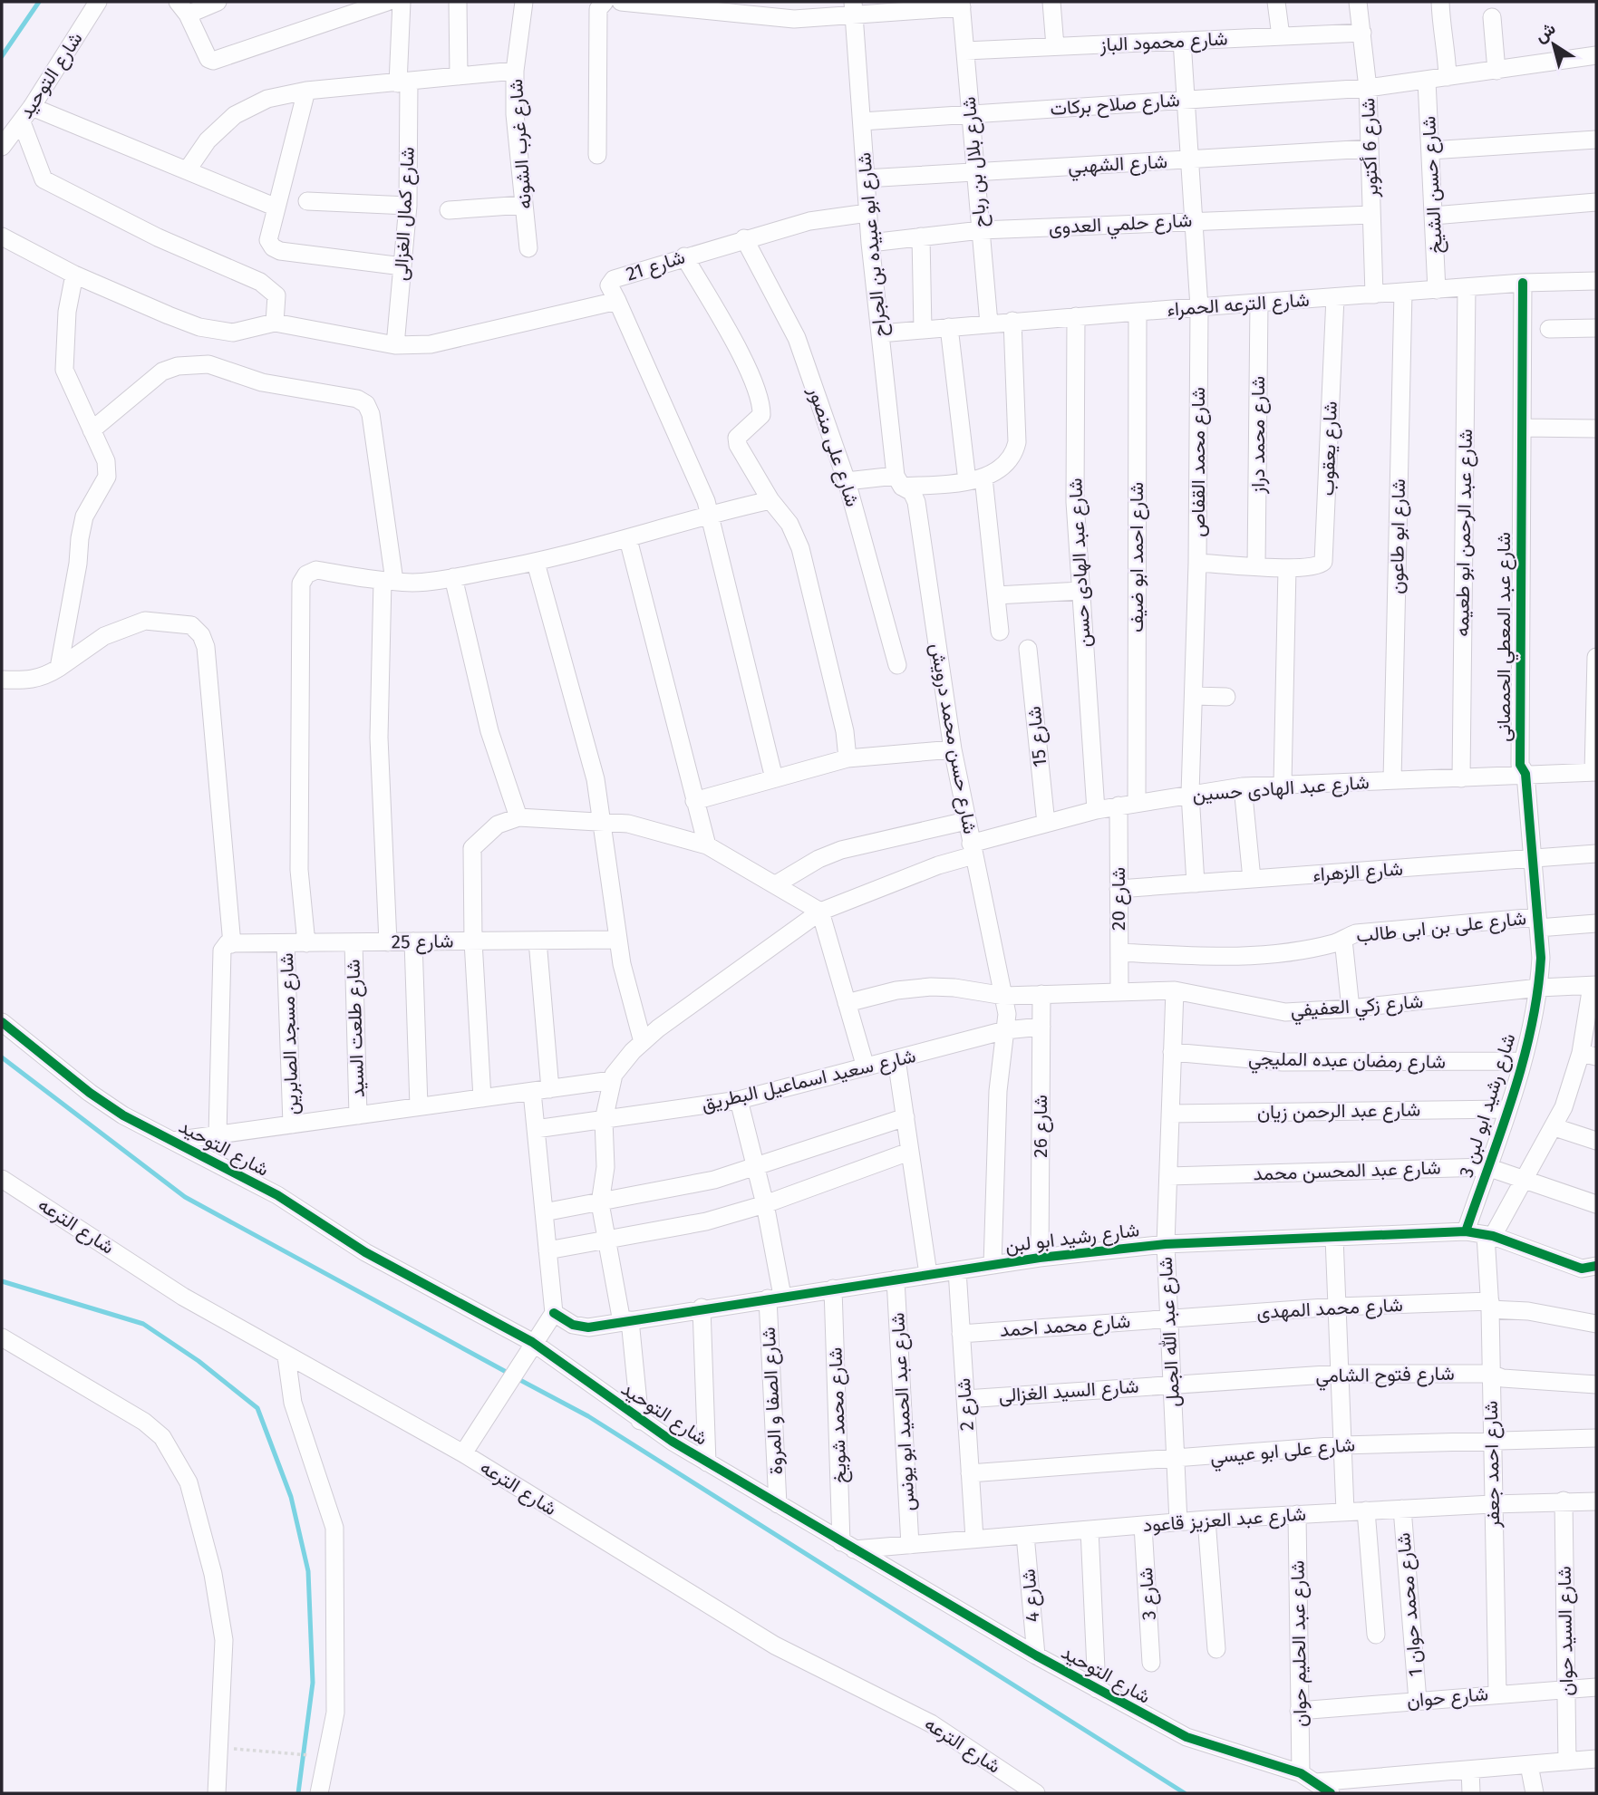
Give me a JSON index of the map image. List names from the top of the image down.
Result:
{
  "streets": {
    "street": [
      "شارع محمود الباز",
      "شارع التوحيد",
      "شارع صلاح بركات",
      "شارع غرب الشونه",
      "شارع 6 أكتوبر",
      "شارع بلال بن رباح",
      "شارع الشهبي",
      "شارع حسن الشيخ",
      "شارع كمال الغزالى",
      "شارع حلمي العدوى",
      "شارع ابو عبيده بن الجراح",
      "شارع 21",
      "شارع الترعه الحمراء",
      "شارع محمد دراز",
      "شارع على منصور",
      "شارع يعقوب",
      "شارع محمد القفاص",
      "شارع عبد الرحمن ابو طعيمه",
      "شارع ابو طاعون",
      "شارع احمد ابو ضيف",
      "شارع عبد الهادى حسن",
      "شارع عبد المعطي الحمصانى",
      "شارع 15",
      "شارع حسن محمد درويش",
      "شارع عبد الهادى حسين",
      "شارع الزهراء",
      "شارع 20",
      "شارع على بن ابى طالب",
      "شارع 25",
      "شارع زكي العفيفي",
      "شارع طلعت السيد",
      "شارع مسجد الصابرين",
      "شارع رمضان عبده المليجي",
      "شارع سعيد اسماعيل البطريق",
      "شارع رشيد ابو لبن 3",
      "شارع عبد الرحمن زيان",
      "شارع 26",
      "شارع عبد المحسن محمد",
      "شارع الترعه",
      "شارع رشيد ابو لبن",
      "شارع محمد المهدى",
      "شارع محمد احمد",
      "شارع عبد الله الجمل",
      "شارع فتوح الشامي",
      "شارع السيد الغزالى",
      "شارع الصفا و المروة",
      "شارع 2",
      "شارع عبد الحميد ابو يونس",
      "شارع محمد شويخ",
      "شارع على ابو عيسي",
      "شارع احمد جعفر",
      "شارع عبد العزيز قاعود",
      "شارع 3",
      "شارع 4",
      "شارع محمد حوان 1",
      "شارع السيد حوان",
      "شارع عبد الحليم حوان",
      "شارع حوان"
    ]
  },
  "crossings": [
    ["شارع محمود الباز", "شارع 6 أكتوبر"],
    ["شارع محمود الباز", "شارع بلال بن رباح"],
    ["شارع محمود الباز", "شارع محمد القفاص"],
    ["شارع التوحيد", "شارع الصفا و المروة"],
    ["شارع التوحيد", "شارع محمد شويخ"],
    ["شارع التوحيد", "شارع عبد العزيز قاعود"],
    ["شارع التوحيد", "شارع 4"],
    ["شارع التوحيد", "شارع عبد الحليم حوان"],
    ["شارع صلاح بركات", "شارع 6 أكتوبر"],
    ["شارع صلاح بركات", "شارع بلال بن رباح"],
    ["شارع صلاح بركات", "شارع حسن الشيخ"],
    ["شارع صلاح بركات", "شارع ابو عبيده بن الجراح"],
    ["شارع صلاح بركات", "شارع محمد القفاص"],
    ["شارع 6 أكتوبر", "شارع الشهبي"],
    ["شارع 6 أكتوبر", "شارع حلمي العدوى"],
    ["شارع 6 أكتوبر", "شارع الترعه الحمراء"],
    ["شارع بلال بن رباح", "شارع الشهبي"],
    ["شارع بلال بن رباح", "شارع حلمي العدوى"],
    ["شارع بلال بن رباح", "شارع الترعه الحمراء"],
    ["شارع الشهبي", "شارع ابو عبيده بن الجراح"],
    ["شارع الشهبي", "شارع محمد القفاص"],
    ["شارع حسن الشيخ", "شارع الترعه الحمراء"],
    ["شارع كمال الغزالى", "شارع 21"],
    ["شارع حلمي العدوى", "شارع ابو عبيده بن الجراح"],
    ["شارع حلمي العدوى", "شارع محمد القفاص"],
    ["شارع ابو عبيده بن الجراح", "شارع 21"],
    ["شارع ابو عبيده بن الجراح", "شارع الترعه الحمراء"],
    ["شارع ابو عبيده بن الجراح", "شارع حسن محمد درويش"],
    ["شارع 21", "شارع على منصور"],
    ["شارع الترعه الحمراء", "شارع محمد دراز"],
    ["شارع الترعه الحمراء", "شارع يعقوب"],
    ["شارع الترعه الحمراء", "شارع محمد القفاص"],
    ["شارع الترعه الحمراء", "شارع عبد الرحمن ابو طعيمه"],
    ["شارع الترعه الحمراء", "شارع ابو طاعون"],
    ["شارع الترعه الحمراء", "شارع احمد ابو ضيف"],
    ["شارع الترعه الحمراء", "شارع عبد الهادى حسن"],
    ["شارع الترعه الحمراء", "شارع عبد المعطي الحمصانى"],
    ["شارع محمد القفاص", "شارع عبد الهادى حسين"],
    ["شارع محمد القفاص", "شارع الزهراء"],
    ["شارع عبد الرحمن ابو طعيمه", "شارع عبد الهادى حسين"],
    ["شارع ابو طاعون", "شارع عبد الهادى حسين"],
    ["شارع احمد ابو ضيف", "شارع عبد الهادى حسين"],
    ["شارع عبد الهادى حسن", "شارع عبد الهادى حسين"],
    ["شارع عبد المعطي الحمصانى", "شارع عبد الهادى حسين"],
    ["شارع عبد المعطي الحمصانى", "شارع الزهراء"],
    ["شارع عبد المعطي الحمصانى", "شارع على بن ابى طالب"],
    ["شارع عبد المعطي الحمصانى", "شارع زكي العفيفي"],
    ["شارع عبد المعطي الحمصانى", "شارع رشيد ابو لبن 3"],
    ["شارع 15", "شارع عبد الهادى حسين"],
    ["شارع حسن محمد درويش", "شارع عبد الهادى حسين"],
    ["شارع حسن محمد درويش", "شارع زكي العفيفي"],
    ["شارع حسن محمد درويش", "شارع سعيد اسماعيل البطريق"],
    ["شارع حسن محمد درويش", "شارع رشيد ابو لبن"],
    ["شارع عبد الهادى حسين", "شارع 20"],
    ["شارع الزهراء", "شارع 20"],
    ["شارع 20", "شارع على بن ابى طالب"],
    ["شارع 20", "شارع زكي العفيفي"],
    ["شارع 25", "شارع طلعت السيد"],
    ["شارع 25", "شارع مسجد الصابرين"],
    ["شارع زكي العفيفي", "شارع رشيد ابو لبن 3"],
    ["شارع زكي العفيفي", "شارع 26"],
    ["شارع زكي العفيفي", "شارع عبد الله الجمل"],
    ["شارع رمضان عبده المليجي", "شارع رشيد ابو لبن 3"],
    ["شارع رمضان عبده المليجي", "شارع عبد الله الجمل"],
    ["شارع سعيد اسماعيل البطريق", "شارع 26"],
    ["شارع سعيد اسماعيل البطريق", "شارع الصفا و المروة"],
    ["شارع رشيد ابو لبن 3", "شارع عبد الرحمن زيان"],
    ["شارع رشيد ابو لبن 3", "شارع عبد المحسن محمد"],
    ["شارع رشيد ابو لبن 3", "شارع رشيد ابو لبن"],
    ["شارع عبد الرحمن زيان", "شارع عبد الله الجمل"],
    ["شارع 26", "شارع رشيد ابو لبن"],
    ["شارع عبد المحسن محمد", "شارع عبد الله الجمل"],
    ["شارع رشيد ابو لبن", "شارع عبد الله الجمل"],
    ["شارع رشيد ابو لبن", "شارع الصفا و المروة"],
    ["شارع رشيد ابو لبن", "شارع 2"],
    ["شارع رشيد ابو لبن", "شارع عبد الحميد ابو يونس"],
    ["شارع رشيد ابو لبن", "شارع محمد شويخ"],
    ["شارع رشيد ابو لبن", "شارع احمد جعفر"],
    ["شارع محمد المهدى", "شارع محمد احمد"],
    ["شارع محمد المهدى", "شارع عبد الله الجمل"],
    ["شارع محمد المهدى", "شارع احمد جعفر"],
    ["شارع محمد احمد", "شارع عبد الله الجمل"],
    ["شارع محمد احمد", "شارع 2"],
    ["شارع عبد الله الجمل", "شارع فتوح الشامي"],
    ["شارع عبد الله الجمل", "شارع السيد الغزالى"],
    ["شارع عبد الله الجمل", "شارع على ابو عيسي"],
    ["شارع عبد الله الجمل", "شارع عبد العزيز قاعود"],
    ["شارع فتوح الشامي", "شارع السيد الغزالى"],
    ["شارع فتوح الشامي", "شارع احمد جعفر"],
    ["شارع السيد الغزالى", "شارع 2"],
    ["شارع 2", "شارع على ابو عيسي"],
    ["شارع 2", "شارع عبد العزيز قاعود"],
    ["شارع عبد الحميد ابو يونس", "شارع عبد العزيز قاعود"],
    ["شارع محمد شويخ", "شارع عبد العزيز قاعود"],
    ["شارع على ابو عيسي", "شارع احمد جعفر"],
    ["شارع احمد جعفر", "شارع عبد العزيز قاعود"],
    ["شارع احمد جعفر", "شارع حوان"],
    ["شارع عبد العزيز قاعود", "شارع 3"],
    ["شارع عبد العزيز قاعود", "شارع 4"],
    ["شارع عبد العزيز قاعود", "شارع محمد حوان 1"],
    ["شارع عبد العزيز قاعود", "شارع السيد حوان"],
    ["شارع عبد العزيز قاعود", "شارع عبد الحليم حوان"],
    ["شارع محمد حوان 1", "شارع حوان"],
    ["شارع السيد حوان", "شارع حوان"],
    ["شارع عبد الحليم حوان", "شارع حوان"]
  ],
  "north": "top left"
}
